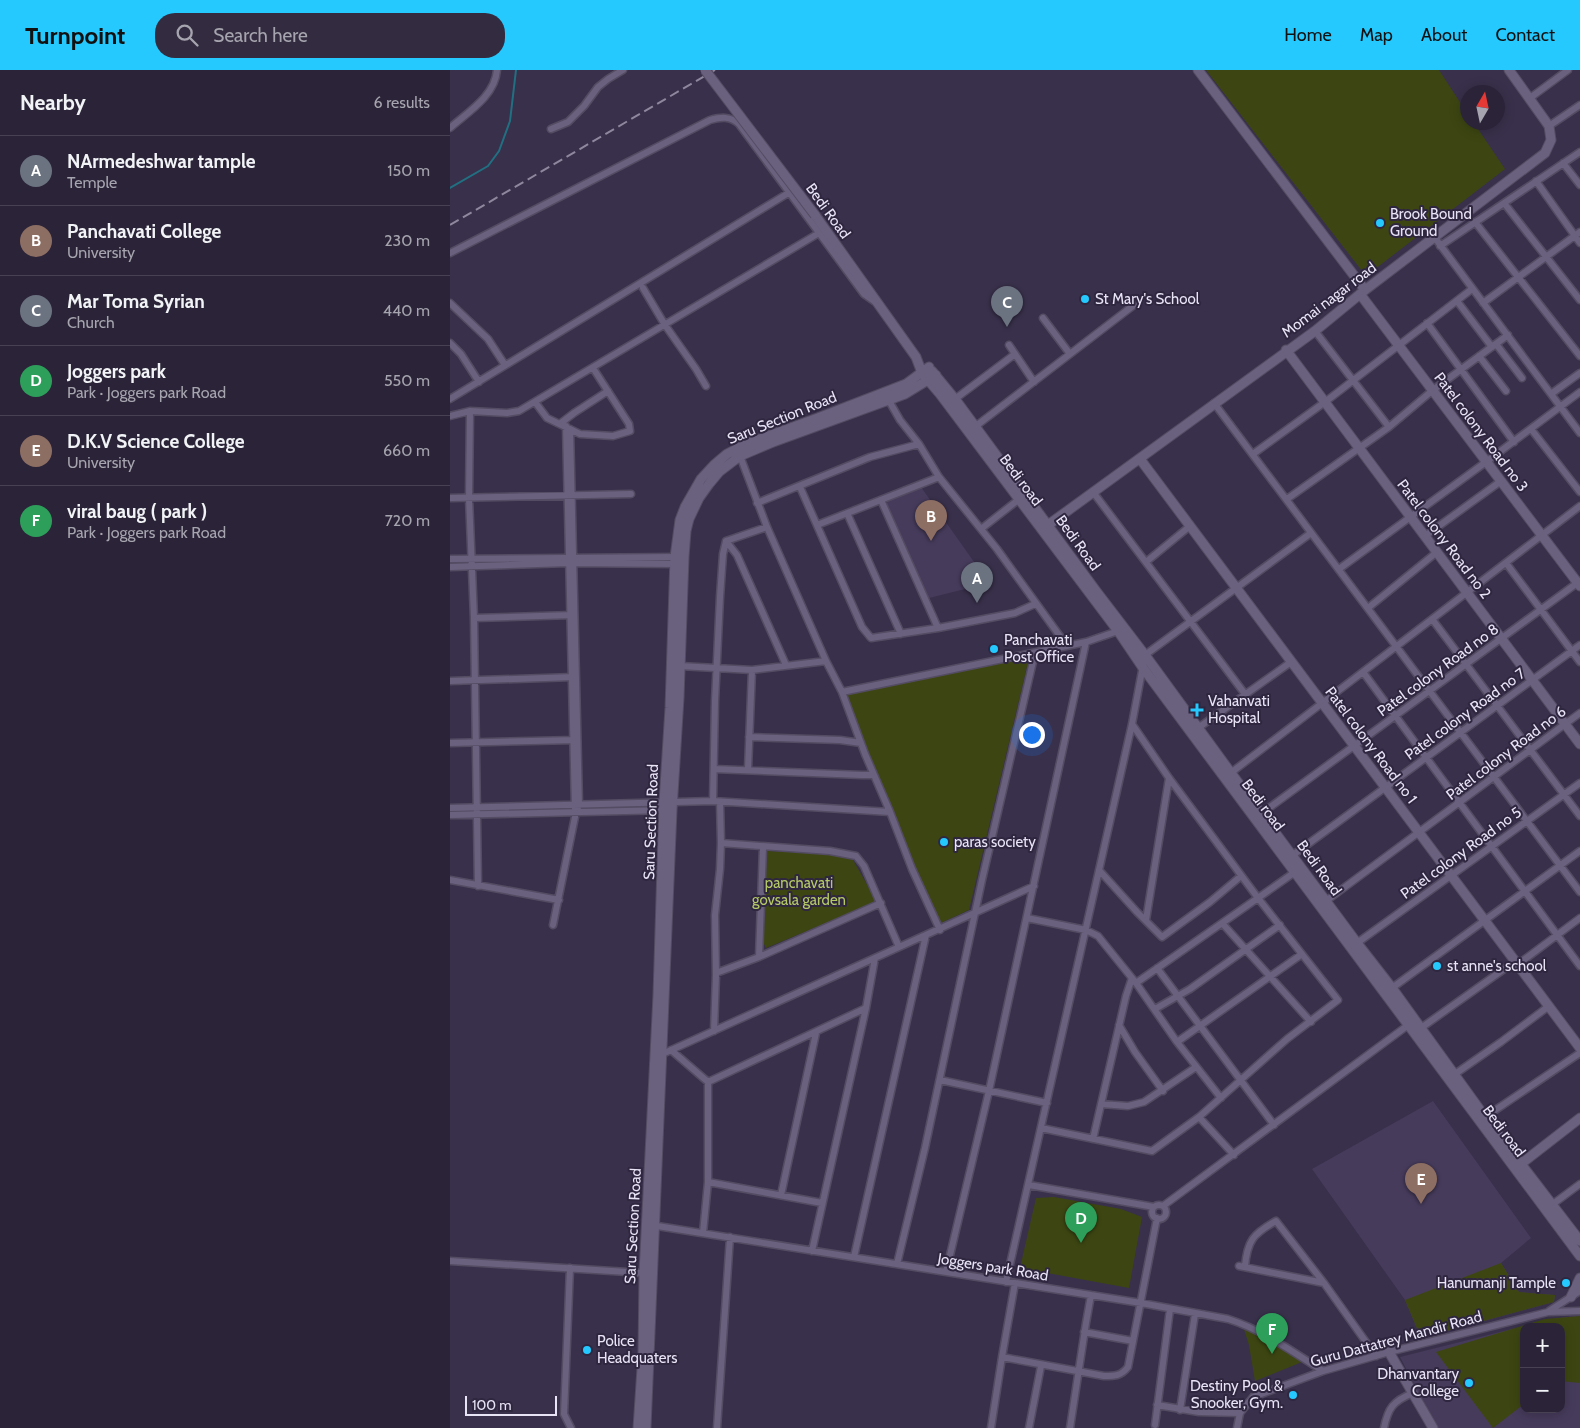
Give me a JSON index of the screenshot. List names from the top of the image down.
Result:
{
  "streets": {
    "street": [
      "Bedi Road",
      "Momai nagar road",
      "Saru Section Road",
      "Patel colony Road no 3",
      "Bedi road",
      "Patel colony Road no 2",
      "Patel colony Road no 8",
      "Patel colony Road no 7",
      "Patel colony Road no 1",
      "Patel colony Road no 6",
      "Patel colony Road no 5",
      "Joggers park Road",
      "Guru Dattatrey Mandir Road"
    ]
  },
  "crossings": [
    ["Bedi Road", "Momai nagar road"],
    ["Bedi Road", "Saru Section Road"],
    ["Bedi Road", "Bedi road"],
    ["Bedi Road", "Patel colony Road no 8"],
    ["Bedi Road", "Patel colony Road no 7"],
    ["Bedi Road", "Patel colony Road no 6"],
    ["Bedi Road", "Patel colony Road no 5"],
    ["Momai nagar road", "Patel colony Road no 3"],
    ["Momai nagar road", "Patel colony Road no 2"],
    ["Momai nagar road", "Patel colony Road no 1"],
    ["Saru Section Road", "Bedi road"],
    ["Saru Section Road", "Joggers park Road"],
    ["Patel colony Road no 3", "Patel colony Road no 8"],
    ["Patel colony Road no 2", "Patel colony Road no 8"],
    ["Patel colony Road no 2", "Patel colony Road no 7"],
    ["Patel colony Road no 2", "Patel colony Road no 6"],
    ["Patel colony Road no 8", "Patel colony Road no 1"],
    ["Patel colony Road no 7", "Patel colony Road no 1"],
    ["Patel colony Road no 1", "Patel colony Road no 6"],
    ["Patel colony Road no 1", "Patel colony Road no 5"],
    ["Joggers park Road", "Guru Dattatrey Mandir Road"]
  ],
  "parks": ["panchavati govsala garden"],
  "places": {
    "other": [
      "Brook Bound Ground",
      "St Mary's School",
      "Panchavati Post Office",
      "paras society",
      "st anne's school",
      "Hanumanji Tample",
      "Police Headquaters",
      "Dhanvantary College",
      "Destiny Pool & Snooker, Gym."
    ],
    "health": ["Vahanvati Hospital"]
  },
  "scale_bar": "100 m",
  "north": "top",
  "page": {
    "header": "Turnpoint",
    "search": "Search here",
    "nav": [
      "Home",
      "Map",
      "About",
      "Contact"
    ],
    "heading": ["Nearby", "6 results"],
    "list": [
      {
        "mark": "A",
        "name": "NArmedeshwar tample",
        "note": "Temple",
        "value": "150 m"
      },
      {
        "mark": "B",
        "name": "Panchavati College",
        "note": "University",
        "value": "230 m"
      },
      {
        "mark": "C",
        "name": "Mar Toma Syrian",
        "note": "Church",
        "value": "440 m"
      },
      {
        "mark": "D",
        "name": "Joggers park",
        "note": "Park · Joggers park Road",
        "value": "550 m"
      },
      {
        "mark": "E",
        "name": "D.K.V Science College",
        "note": "University",
        "value": "660 m"
      },
      {
        "mark": "F",
        "name": "viral baug ( park )",
        "note": "Park · Joggers park Road",
        "value": "720 m"
      }
    ],
    "pins": [
      "C",
      "B",
      "A",
      "E",
      "D",
      "F"
    ],
    "map_buttons": ["+", "−"],
    "scale": "100 m"
  }
}
